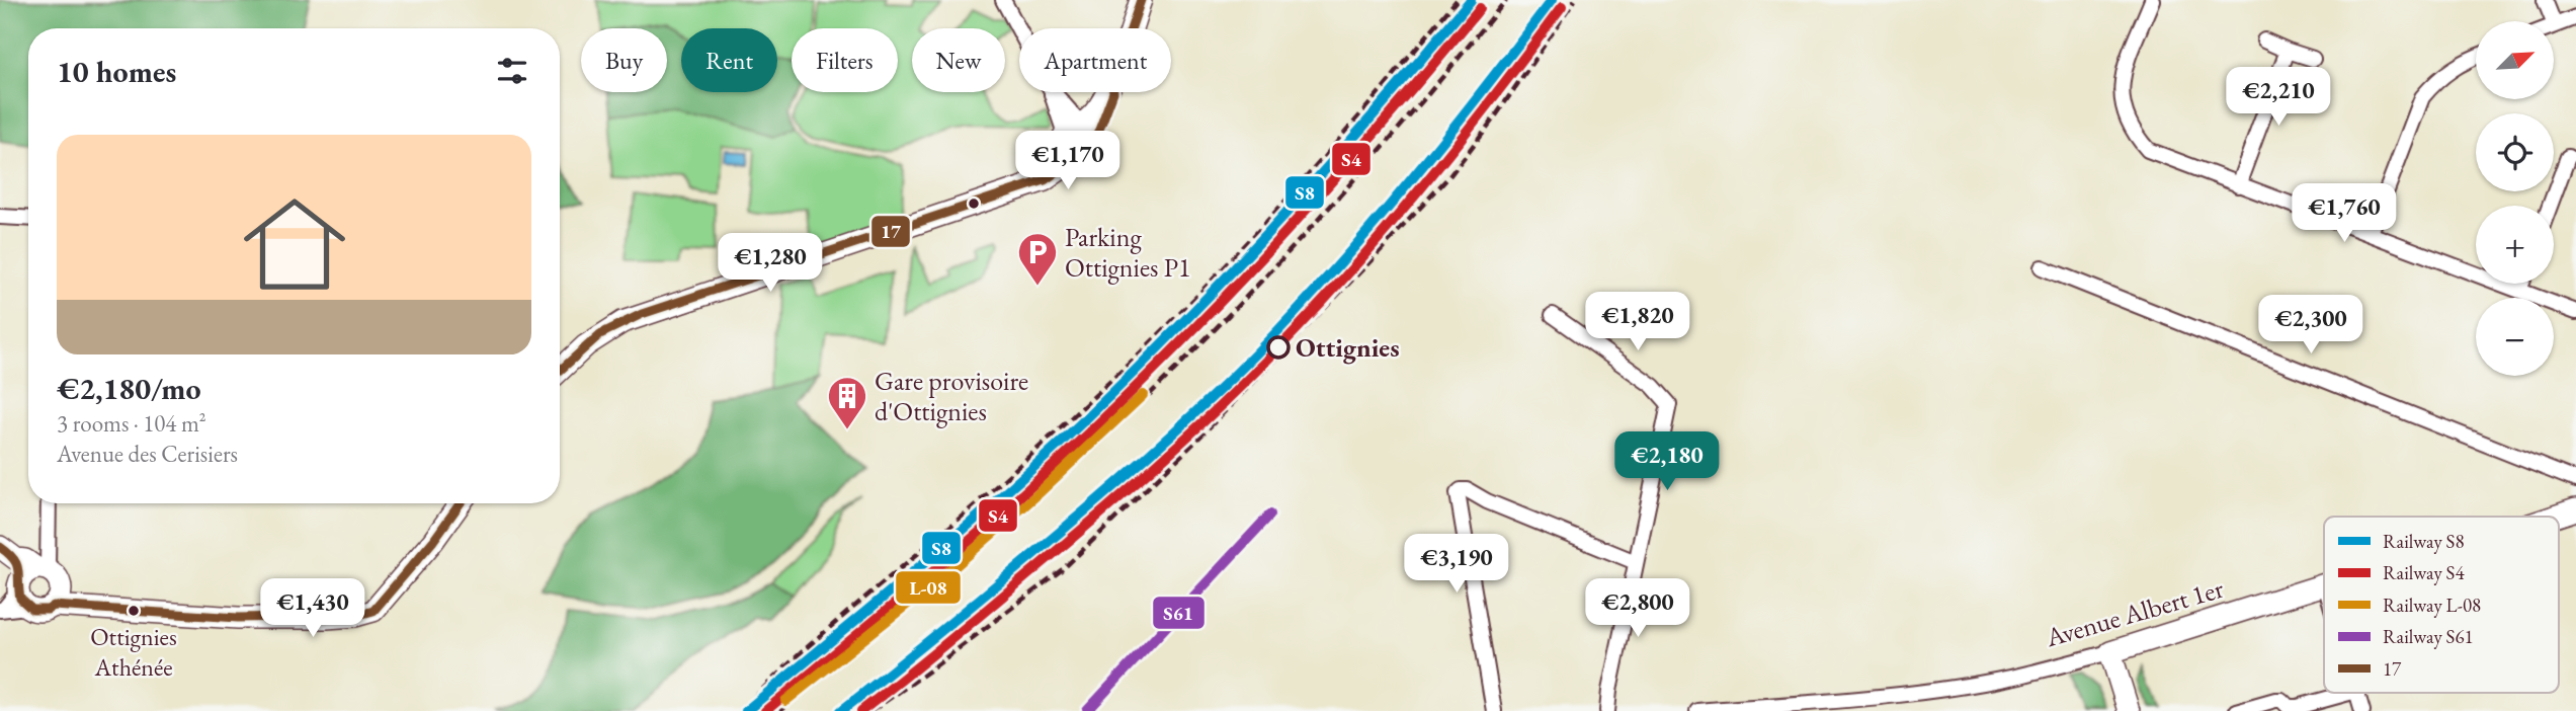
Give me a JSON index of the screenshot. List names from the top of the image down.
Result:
{
  "streets": {
    "street": ["Avenue Albert 1er"]
  },
  "places": {
    "parking": ["Parking Ottignies P1"],
    "other": ["Ottignies", "Ottignies Athénée"],
    "building": ["Gare provisoire d'Ottignies"]
  },
  "lines": [
    "rail line S8",
    "transit line 17",
    "rail line S4",
    "rail line L-08",
    "rail line S61"
  ],
  "legend": [
    "Railway S8",
    "Railway S4",
    "Railway L-08",
    "Railway S61",
    "17"
  ],
  "north": "top right",
  "page": {
    "map_buttons": ["+", "−"],
    "chip": [
      "Buy",
      "Rent",
      "Filters",
      "New",
      "Apartment"
    ],
    "heading": "10 homes",
    "price": [
      "€2,210",
      "€1,170",
      "€1,760",
      "€1,280",
      "€1,820",
      "€2,300",
      "€2,180",
      "€3,190",
      "€1,430",
      "€2,800"
    ],
    "list": [
      {
        "name": "€2,180/mo",
        "note": "3 rooms · 104 m² · Avenue des Cerisiers"
      }
    ]
  }
}
